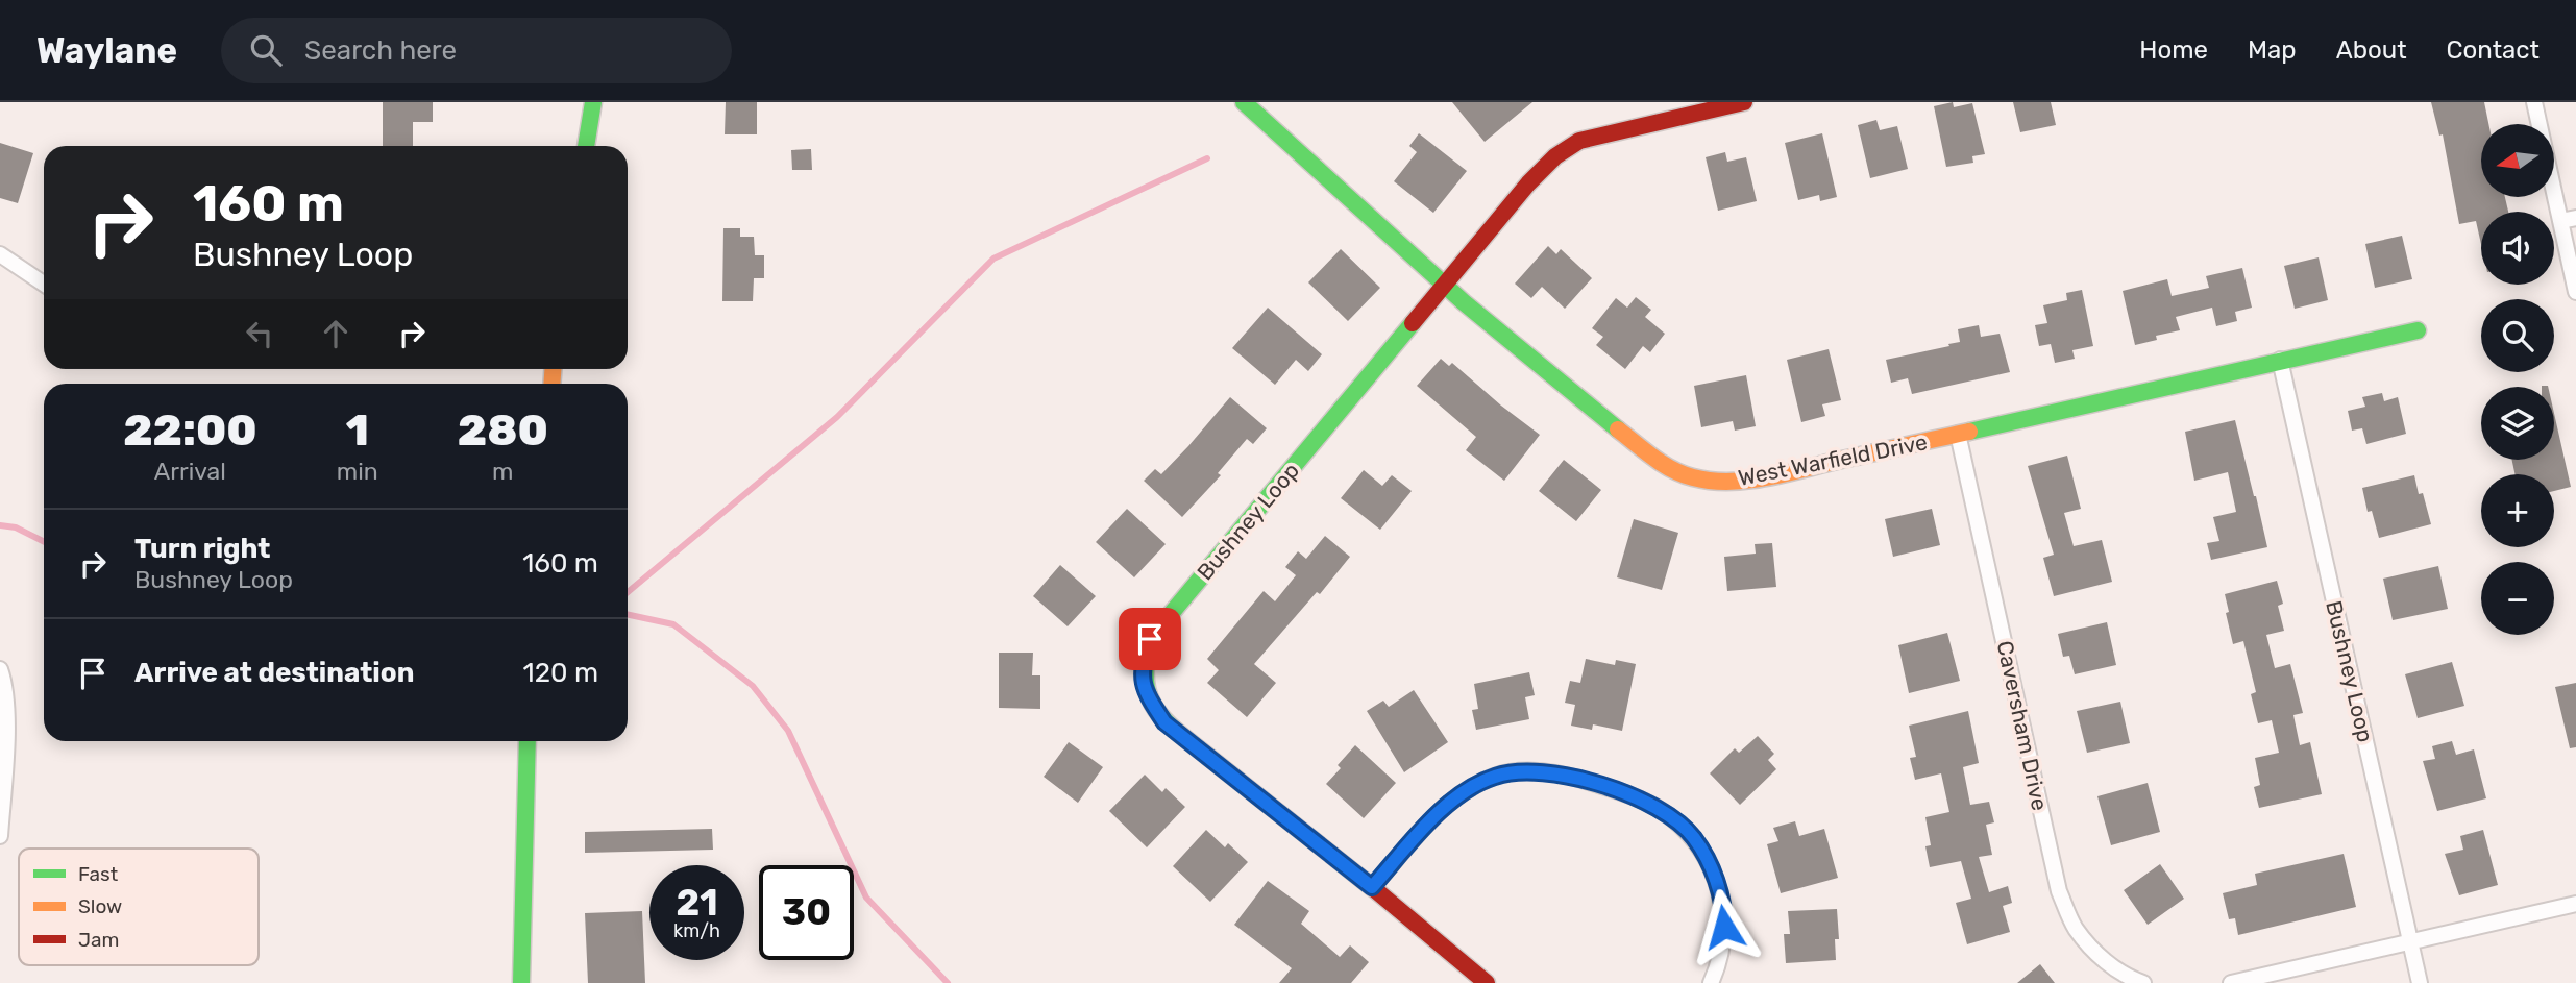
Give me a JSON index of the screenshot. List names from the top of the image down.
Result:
{
  "streets": {
    "street": ["West Warfield Drive", "Bushney Loop", "Caversham Drive"]
  },
  "crossings": [
    ["West Warfield Drive", "Bushney Loop"],
    ["West Warfield Drive", "Caversham Drive"]
  ],
  "legend": ["Fast", "Slow", "Jam"],
  "north": "left",
  "page": {
    "header": "Waylane",
    "search": "Search here",
    "nav": [
      "Home",
      "Map",
      "About",
      "Contact"
    ],
    "map_buttons": ["+", "−"],
    "turn": ["160 m", "Bushney Loop"],
    "eta": [
      "22:00",
      "Arrival",
      "1",
      "min",
      "280",
      "m"
    ],
    "list": [
      {
        "name": "Turn right",
        "note": "Bushney Loop",
        "value": "160 m"
      },
      {
        "name": "Arrive at destination",
        "value": "120 m"
      }
    ],
    "speed": "21 km/h",
    "limit": "30"
  }
}
